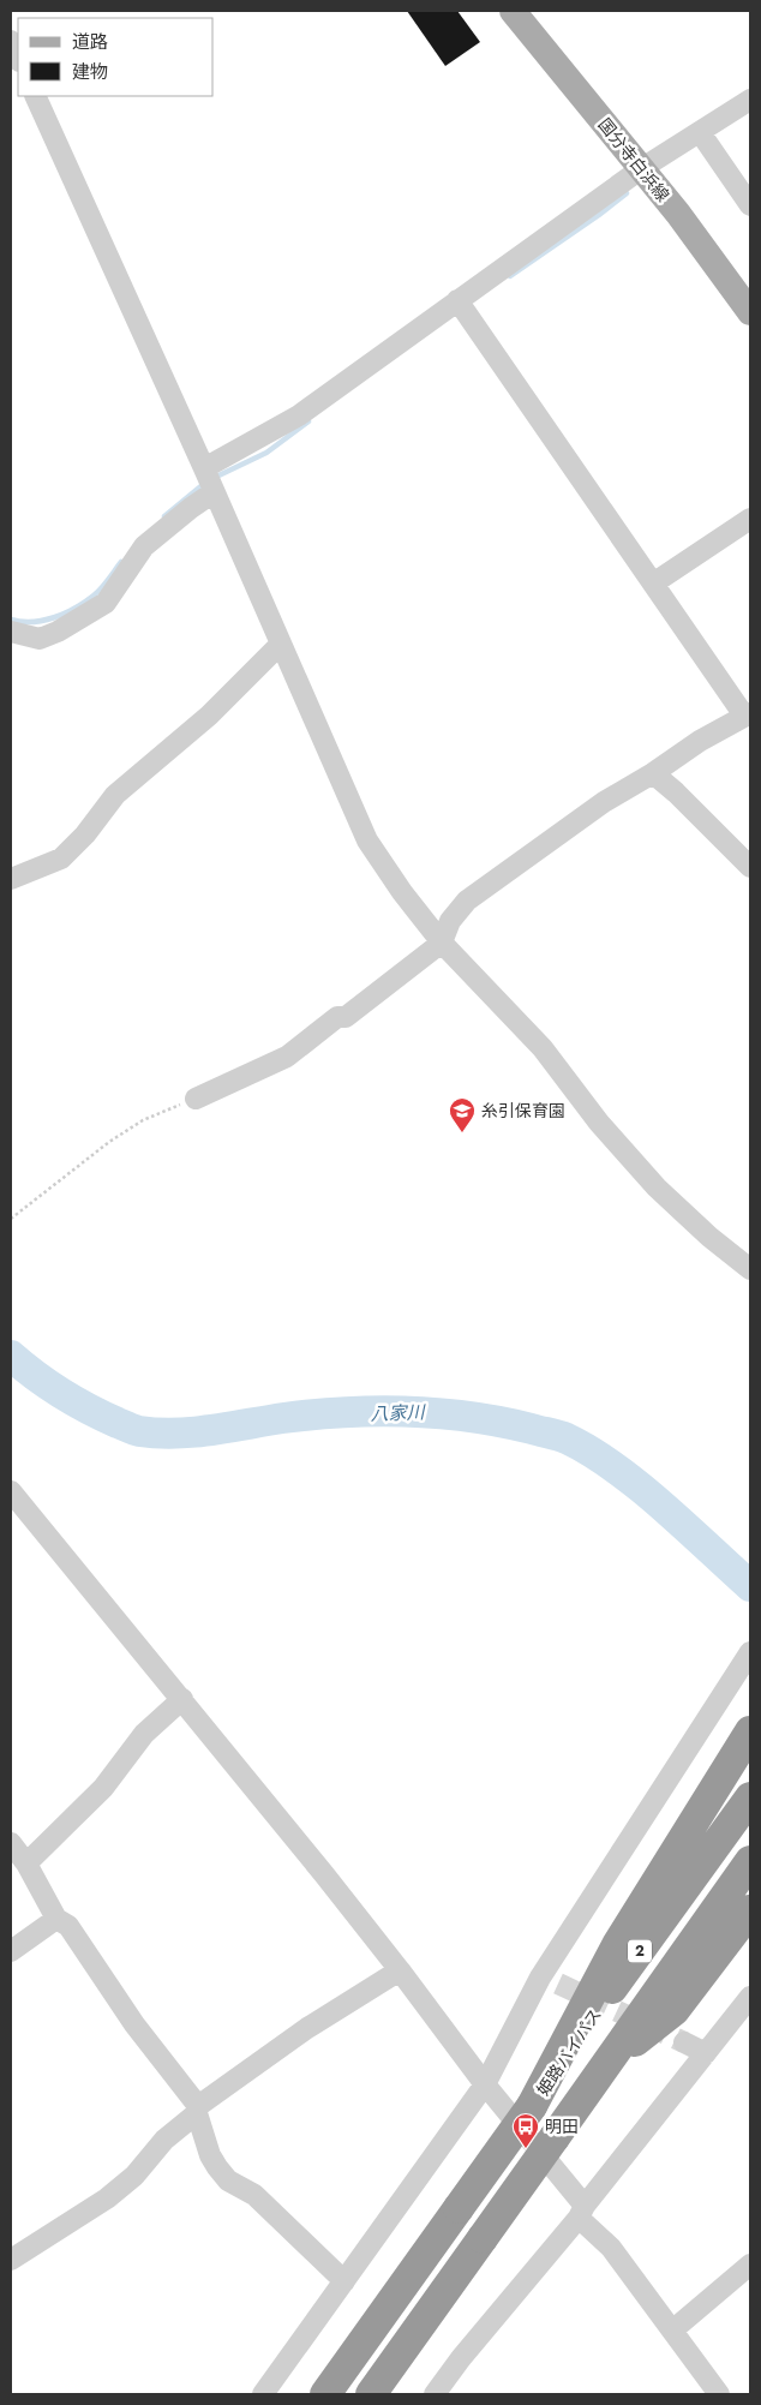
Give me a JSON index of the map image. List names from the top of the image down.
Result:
{
  "streets": {
    "highway": ["2", "姫路バイパス"],
    "main road": ["国分寺白浜線"]
  },
  "water": ["八家川"],
  "places": {
    "school or university": ["糸引保育園"],
    "bus stop": ["明田"]
  },
  "legend": ["道路", "建物"]
}
